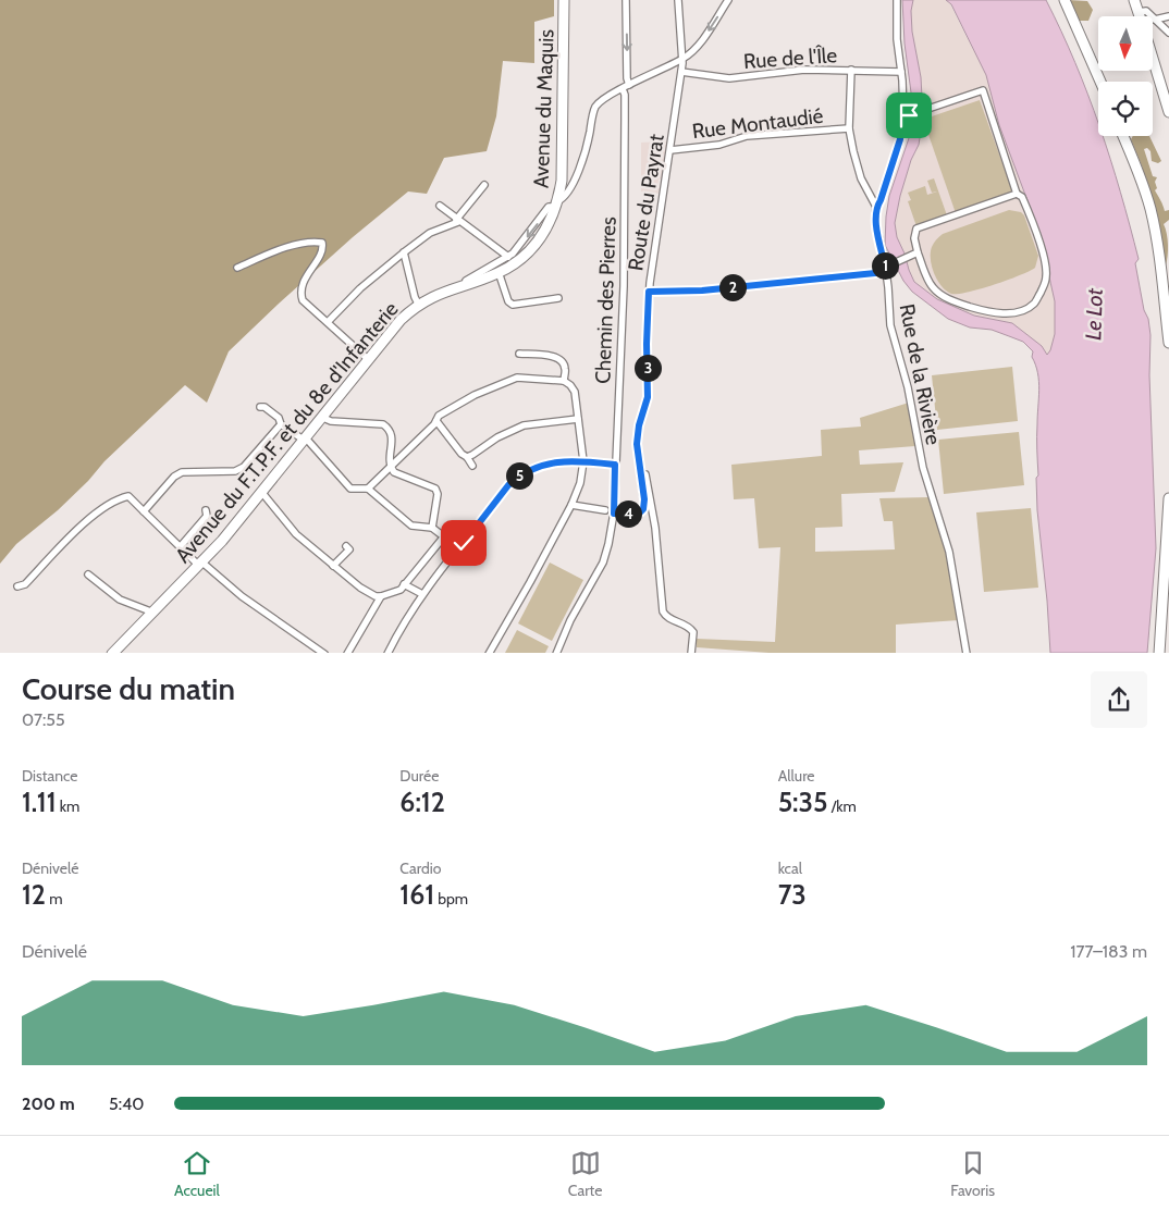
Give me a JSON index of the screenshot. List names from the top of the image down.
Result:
{
  "streets": {
    "main road": ["Avenue du Maquis", "Avenue du F.T.P.F. et du 8e d'Infanterie"],
    "street": [
      "Rue de l'Île",
      "Rue Montaudié",
      "Route du Payrat",
      "Chemin des Pierres",
      "Rue de la Rivière"
    ]
  },
  "crossings": [
    ["Rue de l'Île", "Route du Payrat"],
    ["Rue de l'Île", "Rue de la Rivière"],
    ["Avenue du Maquis", "Avenue du F.T.P.F. et du 8e d'Infanterie"],
    ["Rue Montaudié", "Route du Payrat"],
    ["Rue Montaudié", "Rue de la Rivière"],
    ["Route du Payrat", "Chemin des Pierres"]
  ],
  "water": ["Le Lot"],
  "north": "bottom",
  "page": {
    "pins": [
      "1",
      "2",
      "3",
      "5",
      "4"
    ],
    "heading": ["Course du matin", "07:55"],
    "stats": [
      ["Distance", "1.11 km"],
      ["Durée", "6:12"],
      ["Allure", "5:35 /km"],
      ["Dénivelé", "12 m"],
      ["Cardio", "161 bpm"],
      ["kcal", "73"]
    ],
    "chart": ["Dénivelé", "177–183 m"],
    "list": [
      {
        "name": "200 m",
        "note": "5:40"
      }
    ],
    "tabs": ["Accueil", "Carte", "Favoris"]
  }
}
